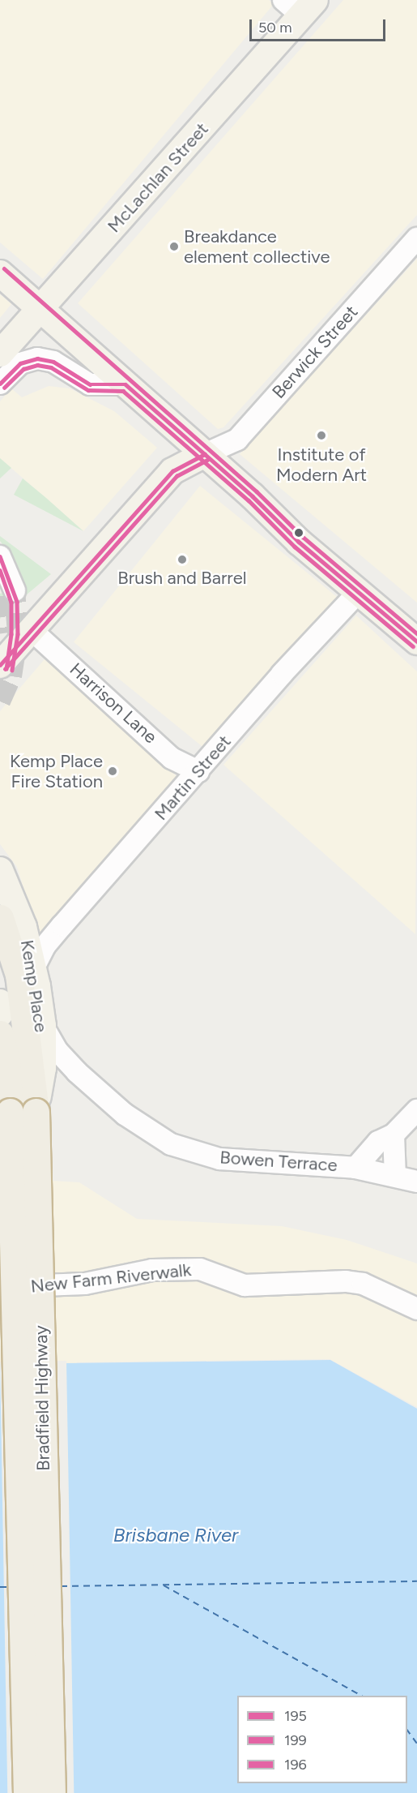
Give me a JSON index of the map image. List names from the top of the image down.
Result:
{
  "streets": {
    "highway": ["Kemp Place", "Bradfield Highway"],
    "main road": ["McLachlan Street"],
    "street": [
      "Berwick Street",
      "Harrison Lane",
      "Martin Street",
      "Bowen Terrace",
      "New Farm Riverwalk"
    ]
  },
  "crossings": [
    ["Harrison Lane", "Martin Street"],
    ["Martin Street", "Kemp Place"],
    ["Kemp Place", "Bowen Terrace"],
    ["Kemp Place", "Bradfield Highway"]
  ],
  "water": ["Brisbane River"],
  "places": [
    "Breakdance element collective",
    "Institute of Modern Art",
    "Brush and Barrel",
    "Kemp Place Fire Station"
  ],
  "lines": ["transit line 196", "transit line 195", "transit line 199"],
  "legend": ["195", "199", "196"],
  "scale_bar": "50 m"
}
